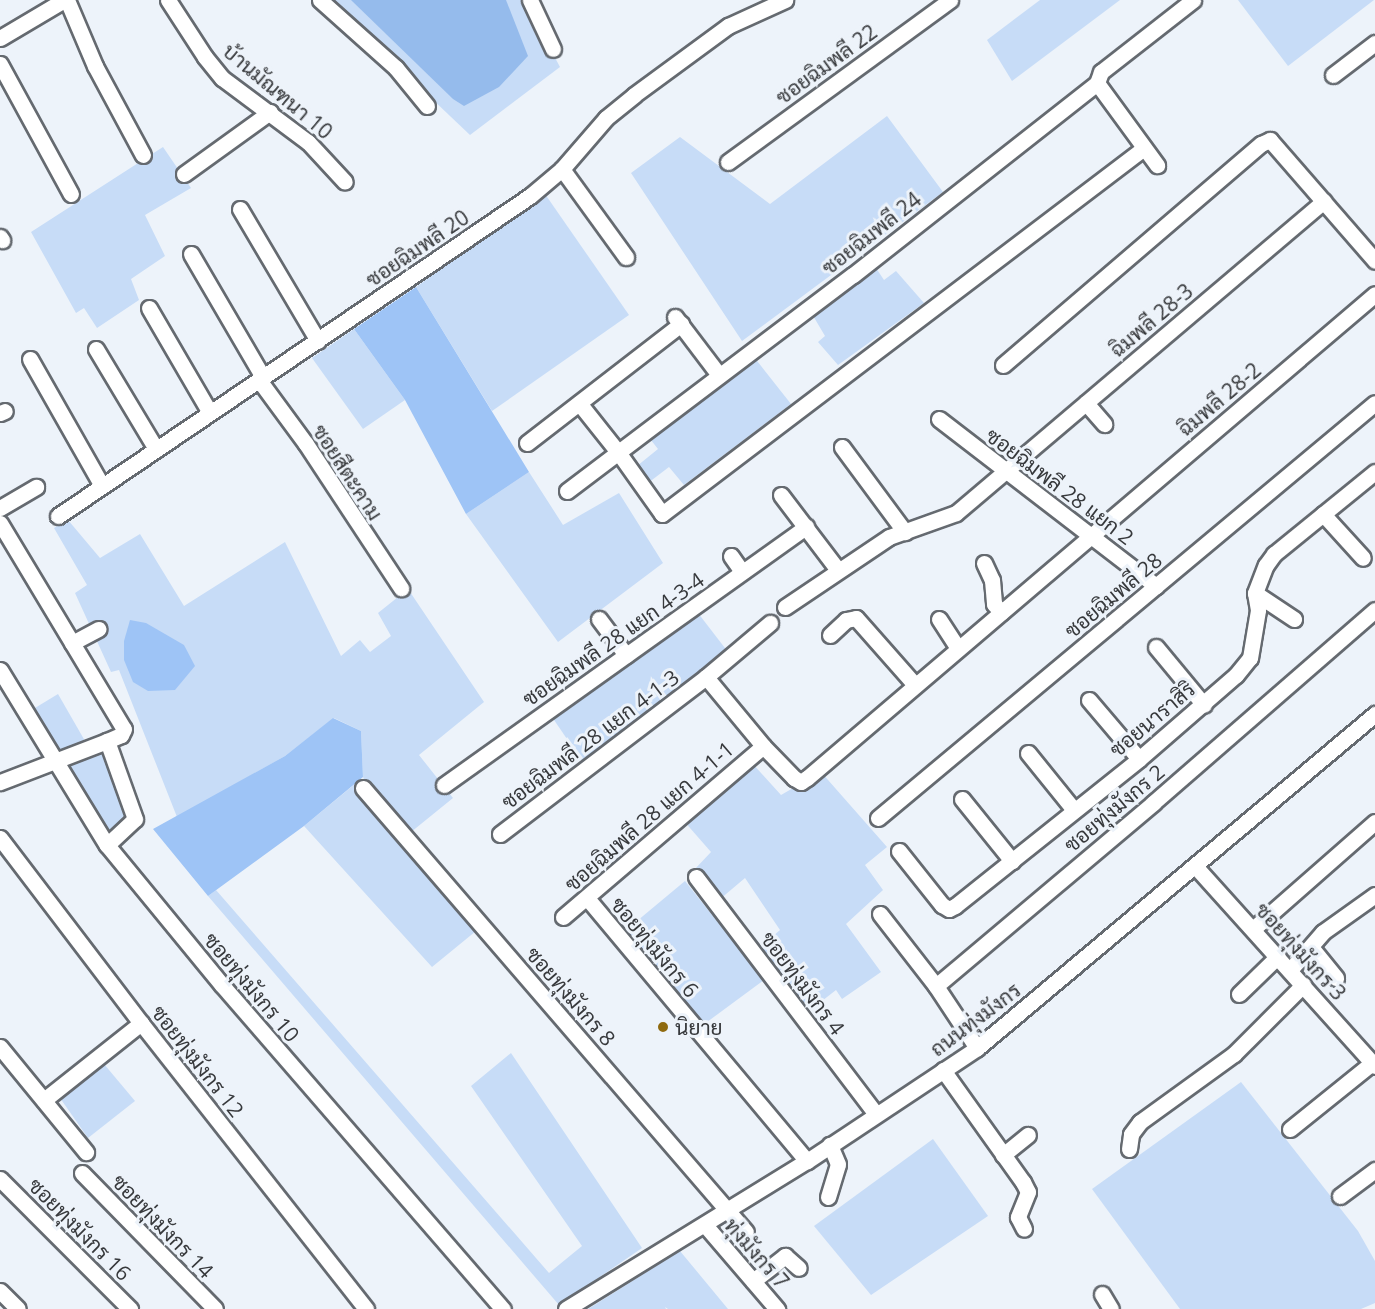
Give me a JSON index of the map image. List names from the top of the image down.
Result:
{
  "streets": {
    "street": [
      "ซอยฉิมพลี 22",
      "บ้านมัณฑนา 10",
      "ซอยฉิมพลี 24",
      "ซอยฉิมพลี 20",
      "ฉิมพลี 28-3",
      "ฉิมพลี 28-2",
      "ซอยสีตะคาม",
      "ซอยฉิมพลี 28 แยก 2",
      "ซอยฉิมพลี 28",
      "ซอยฉิมพลี 28 แยก 4-3-4",
      "ซอยนาราสิริ",
      "ซอยฉิมพลี 28 แยก 4-1-3",
      "ซอยทุ่งมังกร 2",
      "ซอยฉิมพลี 28 แยก 4-1-1",
      "ซอยทุ่งมังกร 6",
      "ซอยทุ่งมังกร 3",
      "ซอยทุ่งมังกร 4",
      "ซอยทุ่งมังกร 10",
      "ซอยทุ่งมังกร 8",
      "ถนนทุ่งมังกร",
      "ซอยทุ่งมังกร 12",
      "ซอยทุ่งมังกร 14",
      "ซอยทุ่งมังกร 16",
      "ทุ่งมังกร 7"
    ]
  },
  "crossings": [
    ["ซอยฉิมพลี 20", "ซอยสีตะคาม"],
    ["ฉิมพลี 28-3", "ซอยฉิมพลี 28 แยก 2"],
    ["ฉิมพลี 28-2", "ซอยฉิมพลี 28 แยก 2"],
    ["ฉิมพลี 28-2", "ซอยฉิมพลี 28 แยก 4-1-1"],
    ["ซอยฉิมพลี 28 แยก 2", "ซอยฉิมพลี 28"],
    ["ซอยฉิมพลี 28 แยก 4-1-1", "ซอยทุ่งมังกร 6"],
    ["ซอยทุ่งมังกร 6", "ถนนทุ่งมังกร"],
    ["ซอยทุ่งมังกร 3", "ถนนทุ่งมังกร"],
    ["ซอยทุ่งมังกร 4", "ถนนทุ่งมังกร"],
    ["ซอยทุ่งมังกร 8", "ถนนทุ่งมังกร"],
    ["ถนนทุ่งมังกร", "ทุ่งมังกร 7"]
  ],
  "places": ["นิยาย"]
}
